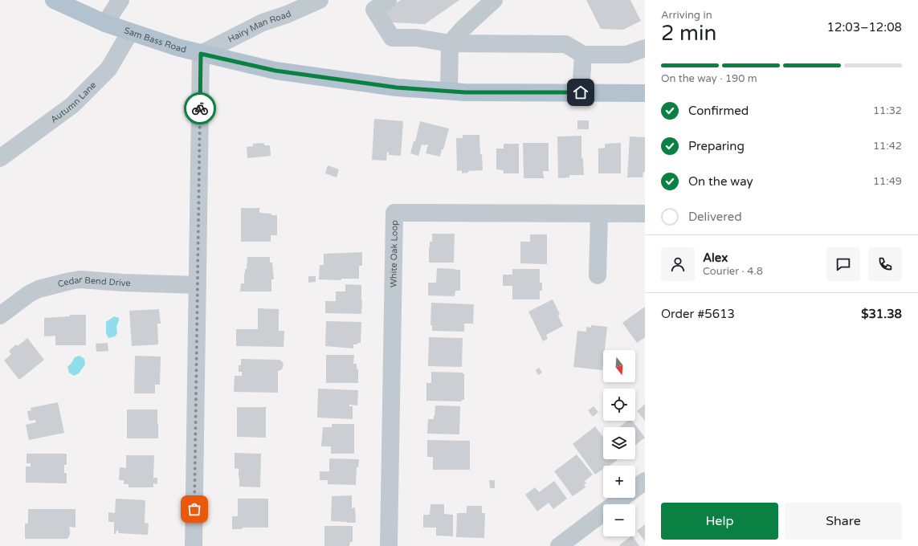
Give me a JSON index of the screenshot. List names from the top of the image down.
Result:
{
  "streets": {
    "main road": ["Sam Bass Road"],
    "street": [
      "Hairy Man Road",
      "Autumn Lane",
      "White Oak Loop",
      "Cedar Bend Drive"
    ]
  },
  "crossings": [
    ["Hairy Man Road", "Sam Bass Road"],
    ["Sam Bass Road", "Autumn Lane"]
  ],
  "north": "bottom",
  "page": {
    "heading": ["2 min", "Arriving in", "12:03–12:08"],
    "panel": [
      "Alex",
      "Courier · 4.8",
      "Order #5613",
      "$31.38"
    ],
    "bar": "On the way · 190 m",
    "list": [
      ["Confirmed", "11:32"],
      ["Preparing", "11:42"],
      ["On the way", "11:49"],
      "Delivered"
    ],
    "map_buttons": ["+", "−"],
    "buttons": ["Help", "Share"]
  }
}
